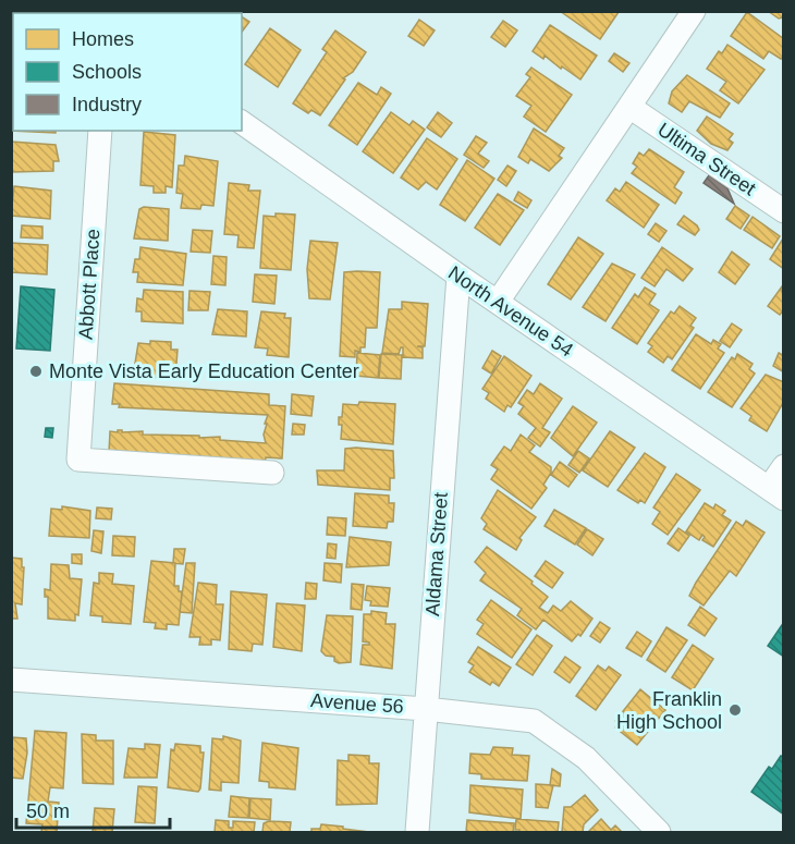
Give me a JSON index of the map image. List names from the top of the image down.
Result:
{
  "streets": {
    "street": [
      "Ultima Street",
      "Abbott Place",
      "North Avenue 54",
      "Aldama Street",
      "Avenue 56"
    ]
  },
  "crossings": [
    ["North Avenue 54", "Aldama Street"],
    ["Aldama Street", "Avenue 56"]
  ],
  "places": ["Monte Vista Early Education Center", "Franklin High School"],
  "legend": ["Homes", "Schools", "Industry"],
  "scale_bar": "50 m"
}
